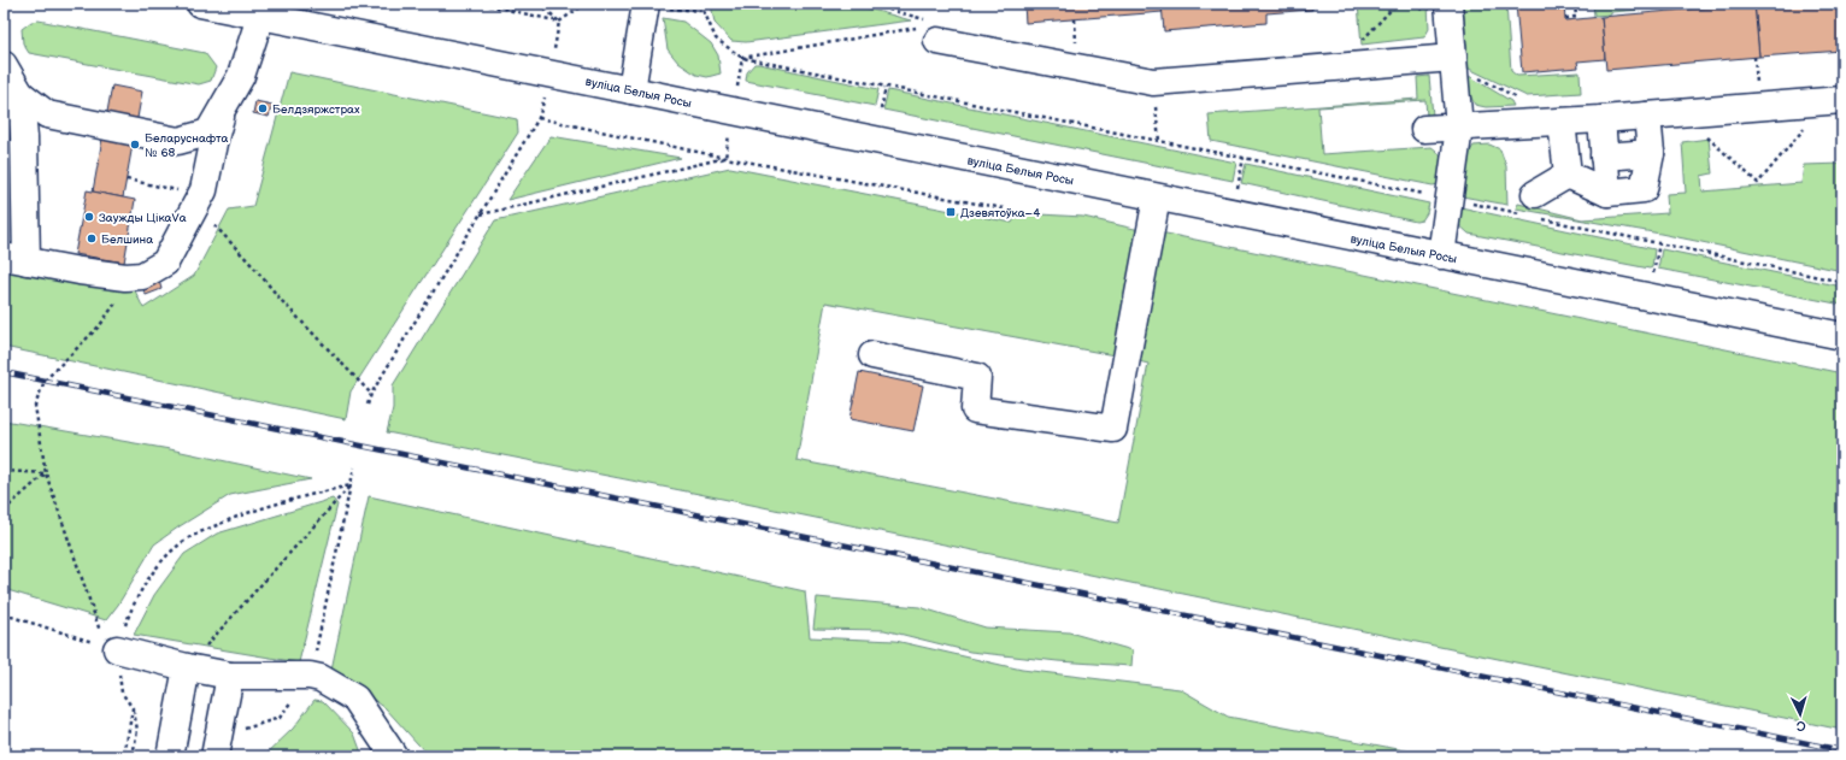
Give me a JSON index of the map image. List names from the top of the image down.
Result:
{
  "streets": {
    "main road": ["вуліца Белыя Росы"]
  },
  "places": {
    "other": [
      "Белдзяржстрах",
      "Беларуснафта № 68",
      "Заужды ЦікаVа",
      "Белшина"
    ],
    "transit": ["Дзевятоўка–4"]
  },
  "north": "bottom"
}
